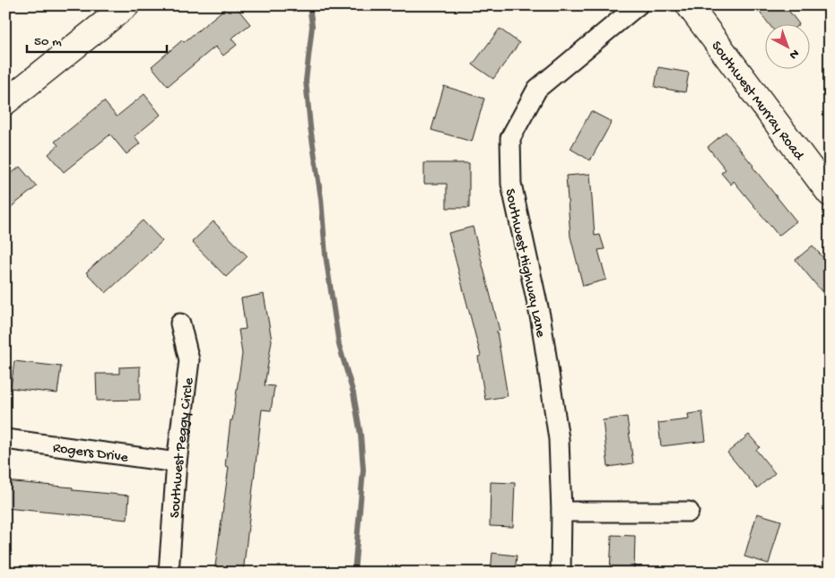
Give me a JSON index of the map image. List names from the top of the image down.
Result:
{
  "streets": {
    "street": [
      "Southwest Murray Road",
      "Southwest Highway Lane",
      "Southwest Peggy Circle",
      "Rogers Drive"
    ]
  },
  "crossings": [
    ["Southwest Peggy Circle", "Rogers Drive"]
  ],
  "scale_bar": "50 m",
  "north": "bottom right"
}
